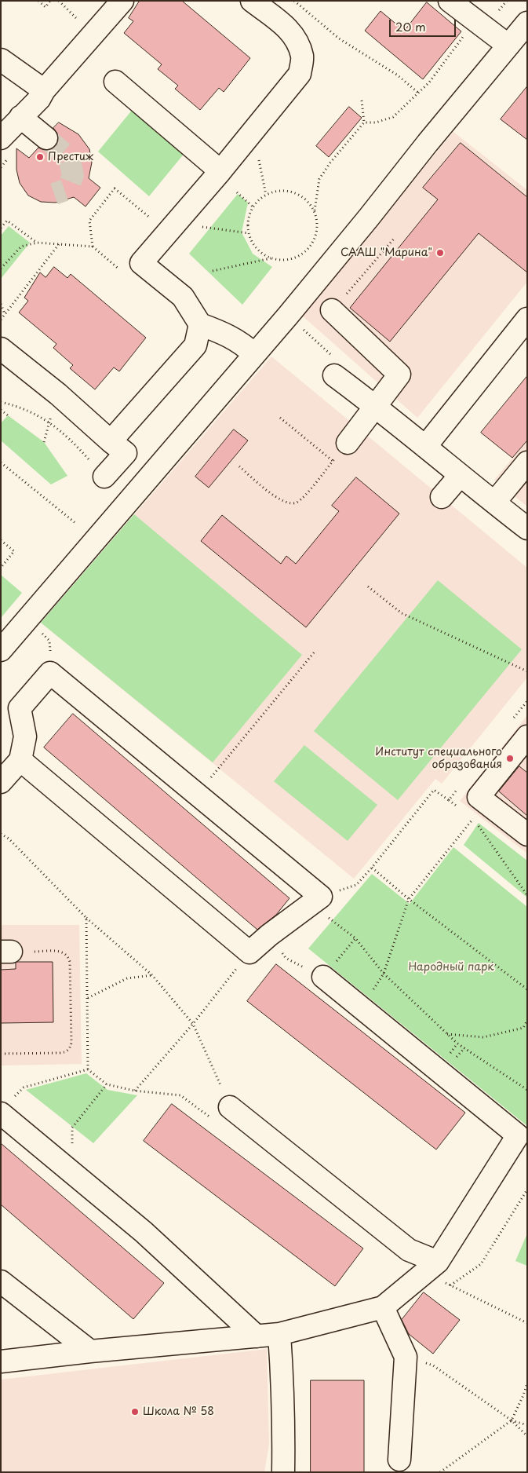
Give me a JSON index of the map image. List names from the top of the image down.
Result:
{
  "parks": ["Народный парк"],
  "places": [
    "Престиж",
    "СААШ \"Марина\"",
    "Институт специального образования",
    "Школа № 58"
  ],
  "scale_bar": "20 m"
}
